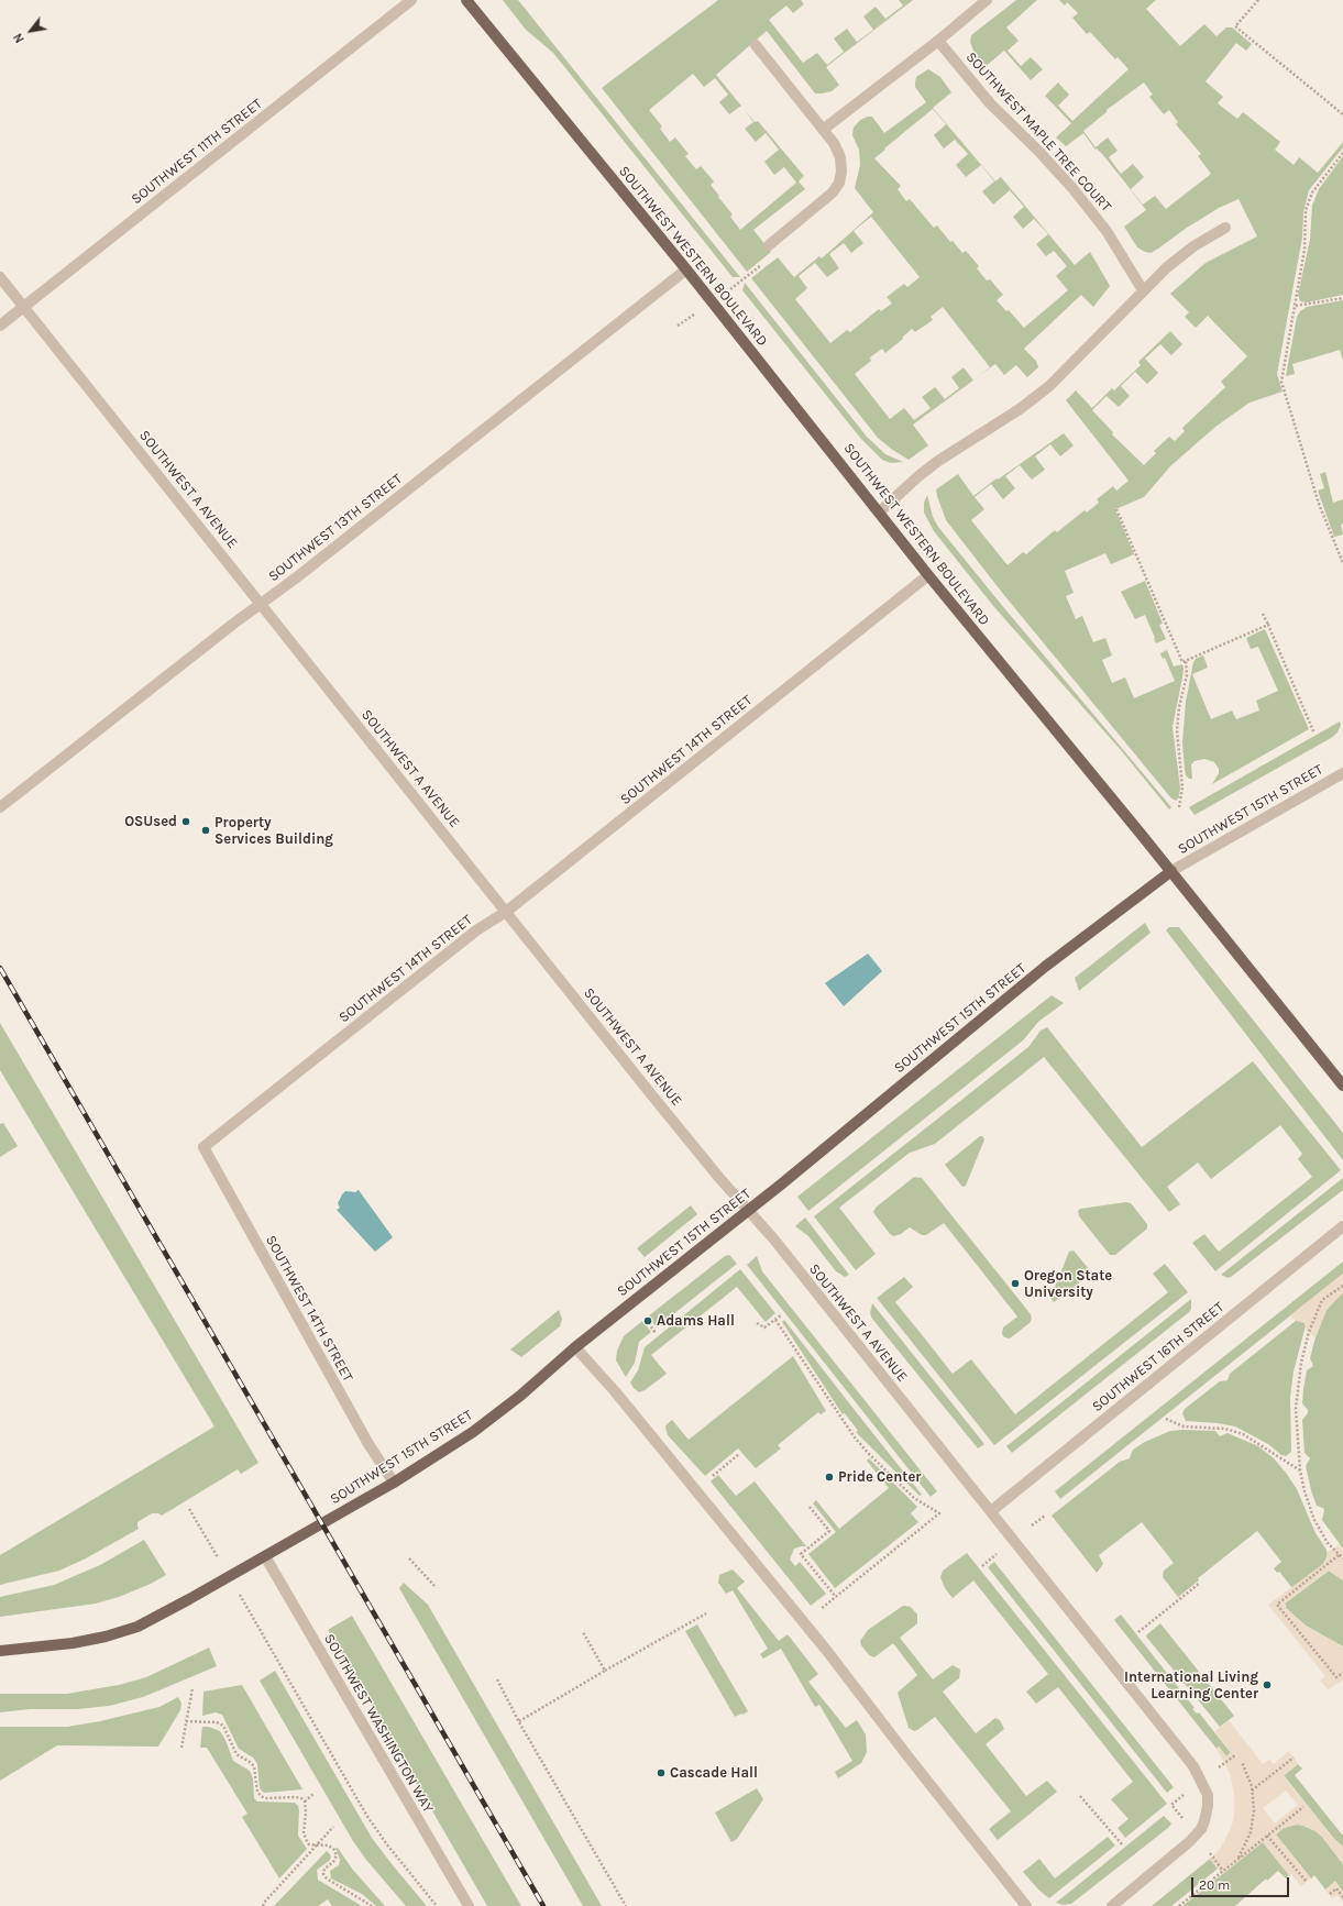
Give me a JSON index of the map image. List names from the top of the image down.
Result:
{
  "streets": {
    "main road": ["SOUTHWEST WESTERN BOULEVARD", "SOUTHWEST 15TH STREET"],
    "street": [
      "SOUTHWEST MAPLE TREE COURT",
      "SOUTHWEST 11TH STREET",
      "SOUTHWEST A AVENUE",
      "SOUTHWEST 13TH STREET",
      "SOUTHWEST 14TH STREET",
      "SOUTHWEST 16TH STREET",
      "SOUTHWEST WASHINGTON WAY"
    ]
  },
  "crossings": [
    ["SOUTHWEST 11TH STREET", "SOUTHWEST A AVENUE"],
    ["SOUTHWEST WESTERN BOULEVARD", "SOUTHWEST 13TH STREET"],
    ["SOUTHWEST WESTERN BOULEVARD", "SOUTHWEST 14TH STREET"],
    ["SOUTHWEST WESTERN BOULEVARD", "SOUTHWEST 15TH STREET"],
    ["SOUTHWEST A AVENUE", "SOUTHWEST 13TH STREET"],
    ["SOUTHWEST A AVENUE", "SOUTHWEST 14TH STREET"],
    ["SOUTHWEST A AVENUE", "SOUTHWEST 15TH STREET"],
    ["SOUTHWEST A AVENUE", "SOUTHWEST 16TH STREET"],
    ["SOUTHWEST 14TH STREET", "SOUTHWEST 15TH STREET"],
    ["SOUTHWEST 15TH STREET", "SOUTHWEST WASHINGTON WAY"]
  ],
  "places": [
    "OSUsed",
    "Property Services Building",
    "Oregon State University",
    "Adams Hall",
    "Pride Center",
    "International Living Learning Center",
    "Cascade Hall"
  ],
  "scale_bar": "20 m",
  "north": "bottom left"
}
